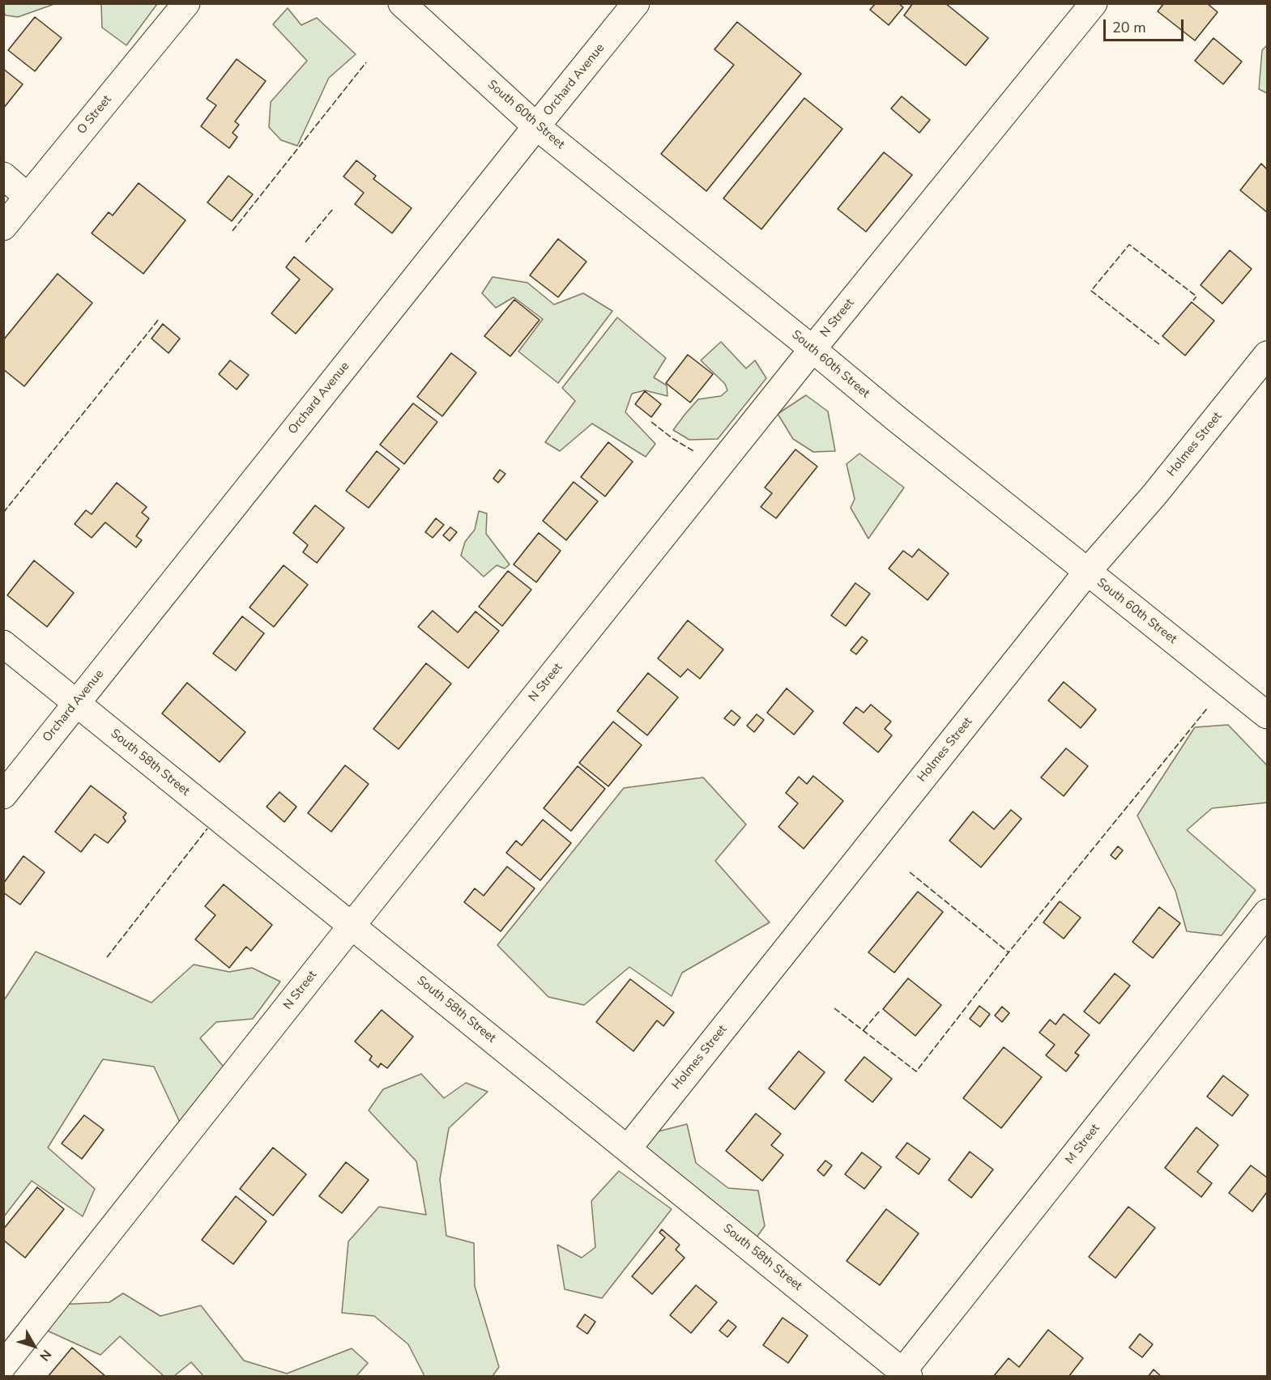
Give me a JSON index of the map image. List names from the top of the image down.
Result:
{
  "streets": {
    "street": [
      "Orchard Avenue",
      "O Street",
      "South 60th Street",
      "N Street",
      "Holmes Street",
      "South 58th Street",
      "M Street"
    ]
  },
  "crossings": [
    ["Orchard Avenue", "South 60th Street"],
    ["Orchard Avenue", "South 58th Street"],
    ["South 60th Street", "N Street"],
    ["South 60th Street", "Holmes Street"],
    ["N Street", "South 58th Street"],
    ["Holmes Street", "South 58th Street"],
    ["South 58th Street", "M Street"]
  ],
  "scale_bar": "20 m",
  "north": "bottom right"
}
